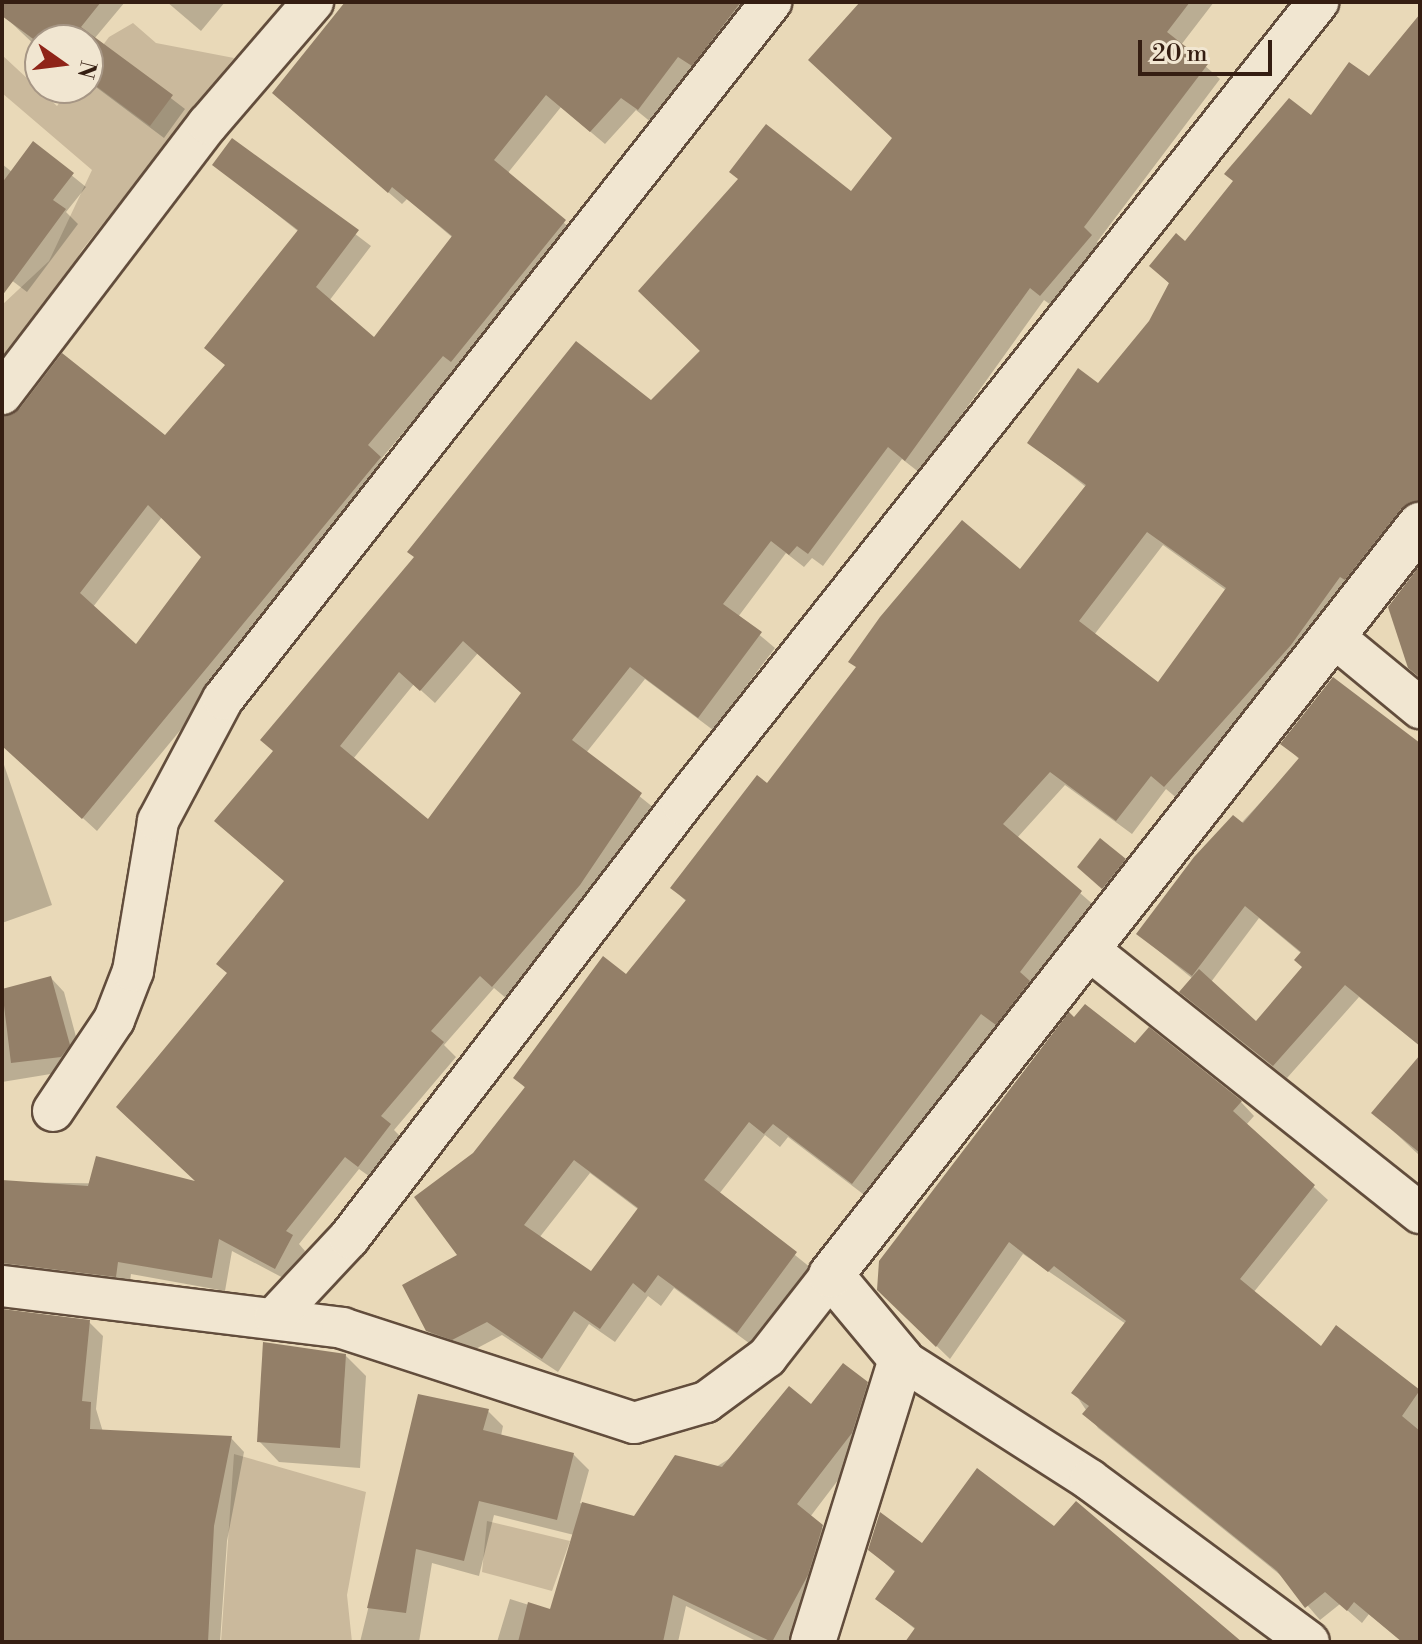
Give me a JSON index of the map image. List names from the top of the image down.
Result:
{
  "scale_bar": "20 m",
  "north": "right"
}
